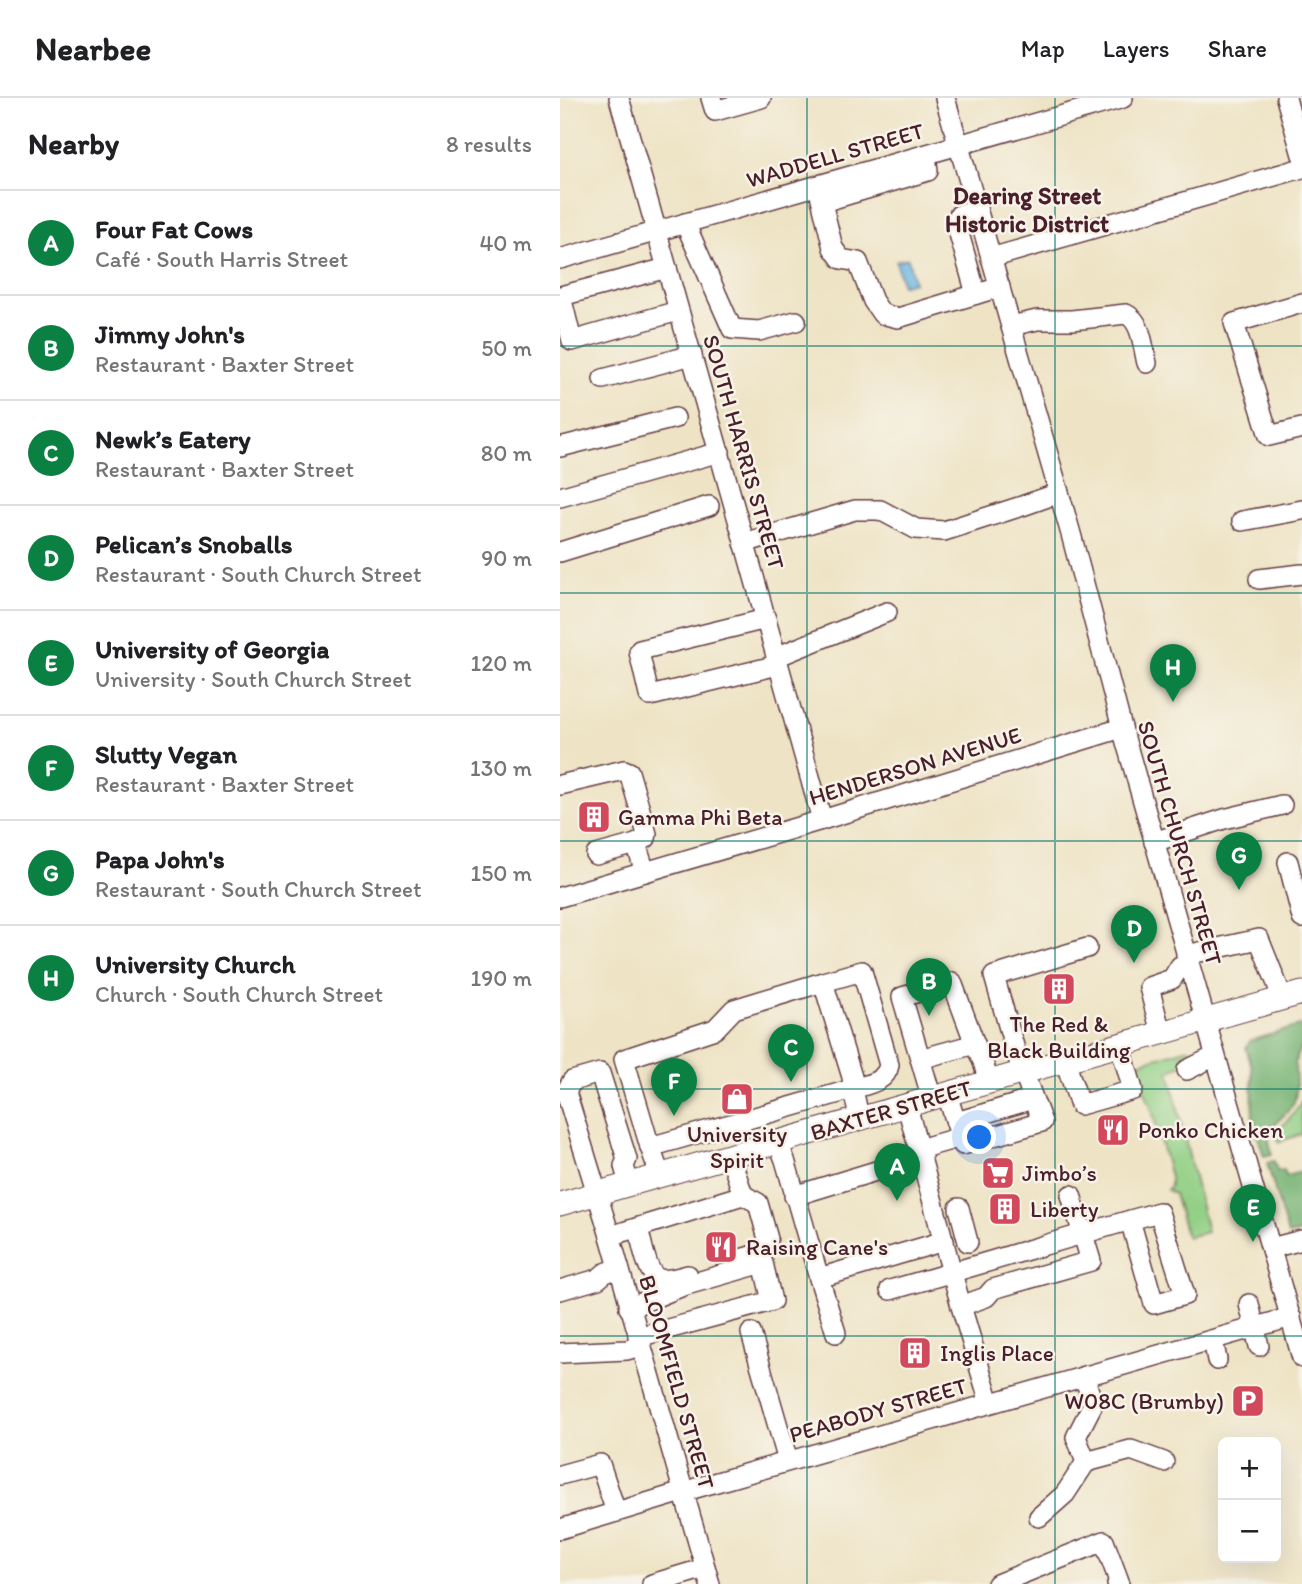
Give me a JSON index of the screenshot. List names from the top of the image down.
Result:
{
  "streets": {
    "main road": ["BAXTER STREET"],
    "street": [
      "WADDELL STREET",
      "SOUTH HARRIS STREET",
      "HENDERSON AVENUE",
      "SOUTH CHURCH STREET",
      "BLOOMFIELD STREET",
      "PEABODY STREET"
    ]
  },
  "crossings": [
    ["WADDELL STREET", "SOUTH HARRIS STREET"],
    ["WADDELL STREET", "SOUTH CHURCH STREET"],
    ["SOUTH HARRIS STREET", "HENDERSON AVENUE"],
    ["HENDERSON AVENUE", "SOUTH CHURCH STREET"],
    ["SOUTH CHURCH STREET", "BAXTER STREET"],
    ["SOUTH CHURCH STREET", "PEABODY STREET"],
    ["BAXTER STREET", "BLOOMFIELD STREET"],
    ["BLOOMFIELD STREET", "PEABODY STREET"]
  ],
  "districts": ["Dearing Street Historic District"],
  "places": {
    "building": [
      "Gamma Phi Beta",
      "The Red & Black Building",
      "Liberty",
      "Inglis Place"
    ],
    "shop": ["University Spirit"],
    "restaurant": ["Ponko Chicken", "Raising Cane's"],
    "supermarket": ["Jimbo’s"],
    "parking": ["W08C (Brumby)"]
  },
  "page": {
    "header": "Nearbee",
    "nav": ["Map", "Layers", "Share"],
    "heading": ["Nearby", "8 results"],
    "list": [
      {
        "mark": "A",
        "name": "Four Fat Cows",
        "note": "Café · South Harris Street",
        "value": "40 m"
      },
      {
        "mark": "B",
        "name": "Jimmy John's",
        "note": "Restaurant · Baxter Street",
        "value": "50 m"
      },
      {
        "mark": "C",
        "name": "Newk’s Eatery",
        "note": "Restaurant · Baxter Street",
        "value": "80 m"
      },
      {
        "mark": "D",
        "name": "Pelican’s Snoballs",
        "note": "Restaurant · South Church Street",
        "value": "90 m"
      },
      {
        "mark": "E",
        "name": "University of Georgia",
        "note": "University · South Church Street",
        "value": "120 m"
      },
      {
        "mark": "F",
        "name": "Slutty Vegan",
        "note": "Restaurant · Baxter Street",
        "value": "130 m"
      },
      {
        "mark": "G",
        "name": "Papa John's",
        "note": "Restaurant · South Church Street",
        "value": "150 m"
      },
      {
        "mark": "H",
        "name": "University Church",
        "note": "Church · South Church Street",
        "value": "190 m"
      }
    ],
    "pins": [
      "H",
      "G",
      "D",
      "B",
      "C",
      "F",
      "A",
      "E"
    ],
    "map_buttons": ["+", "−"]
  }
}
